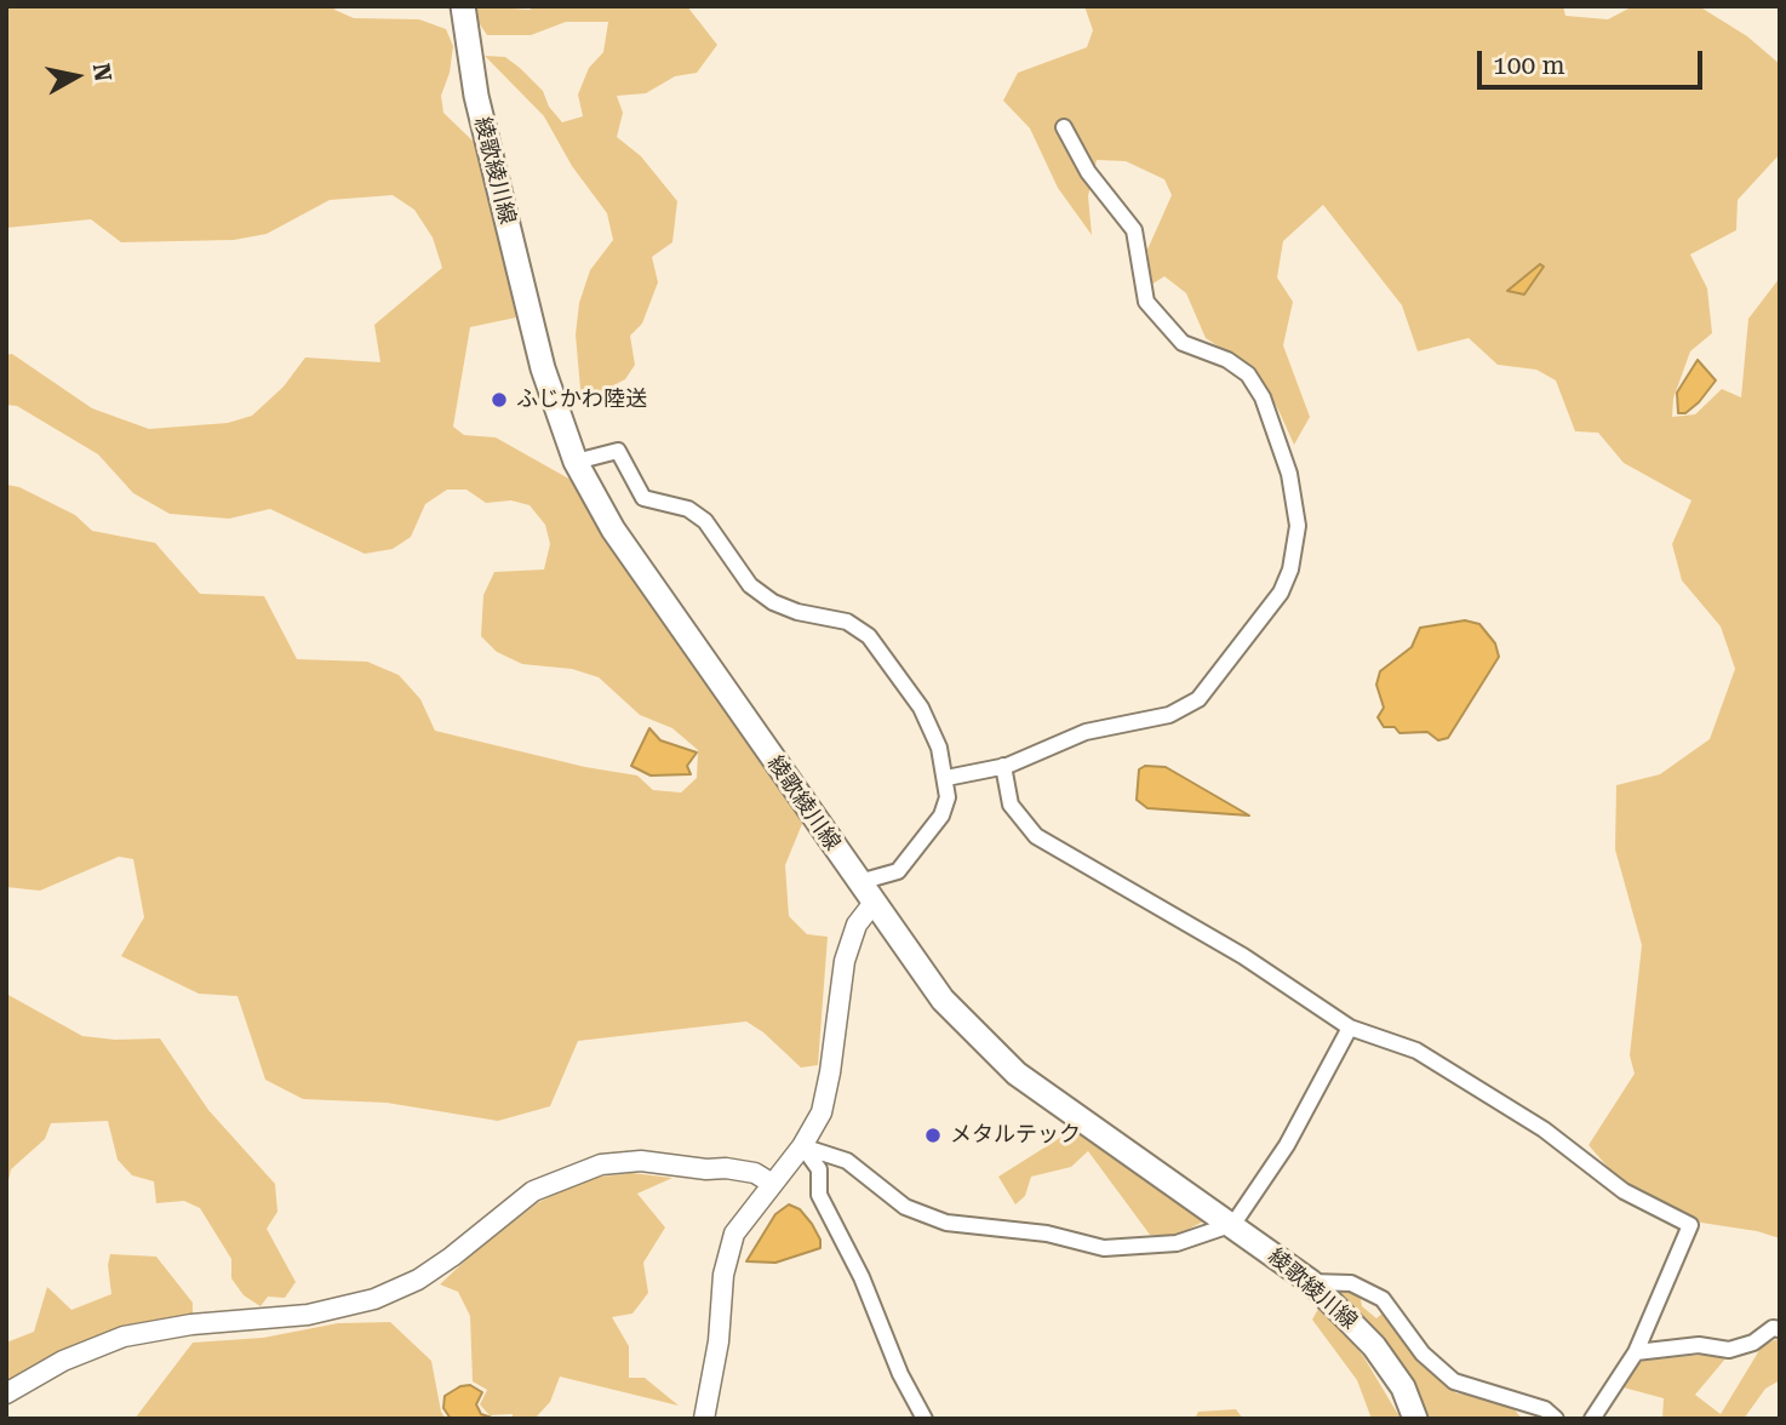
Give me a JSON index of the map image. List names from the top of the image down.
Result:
{
  "streets": {
    "main road": ["綾歌綾川線"]
  },
  "places": ["ふじかわ陸送", "メタルテック"],
  "scale_bar": "100 m",
  "north": "right"
}
